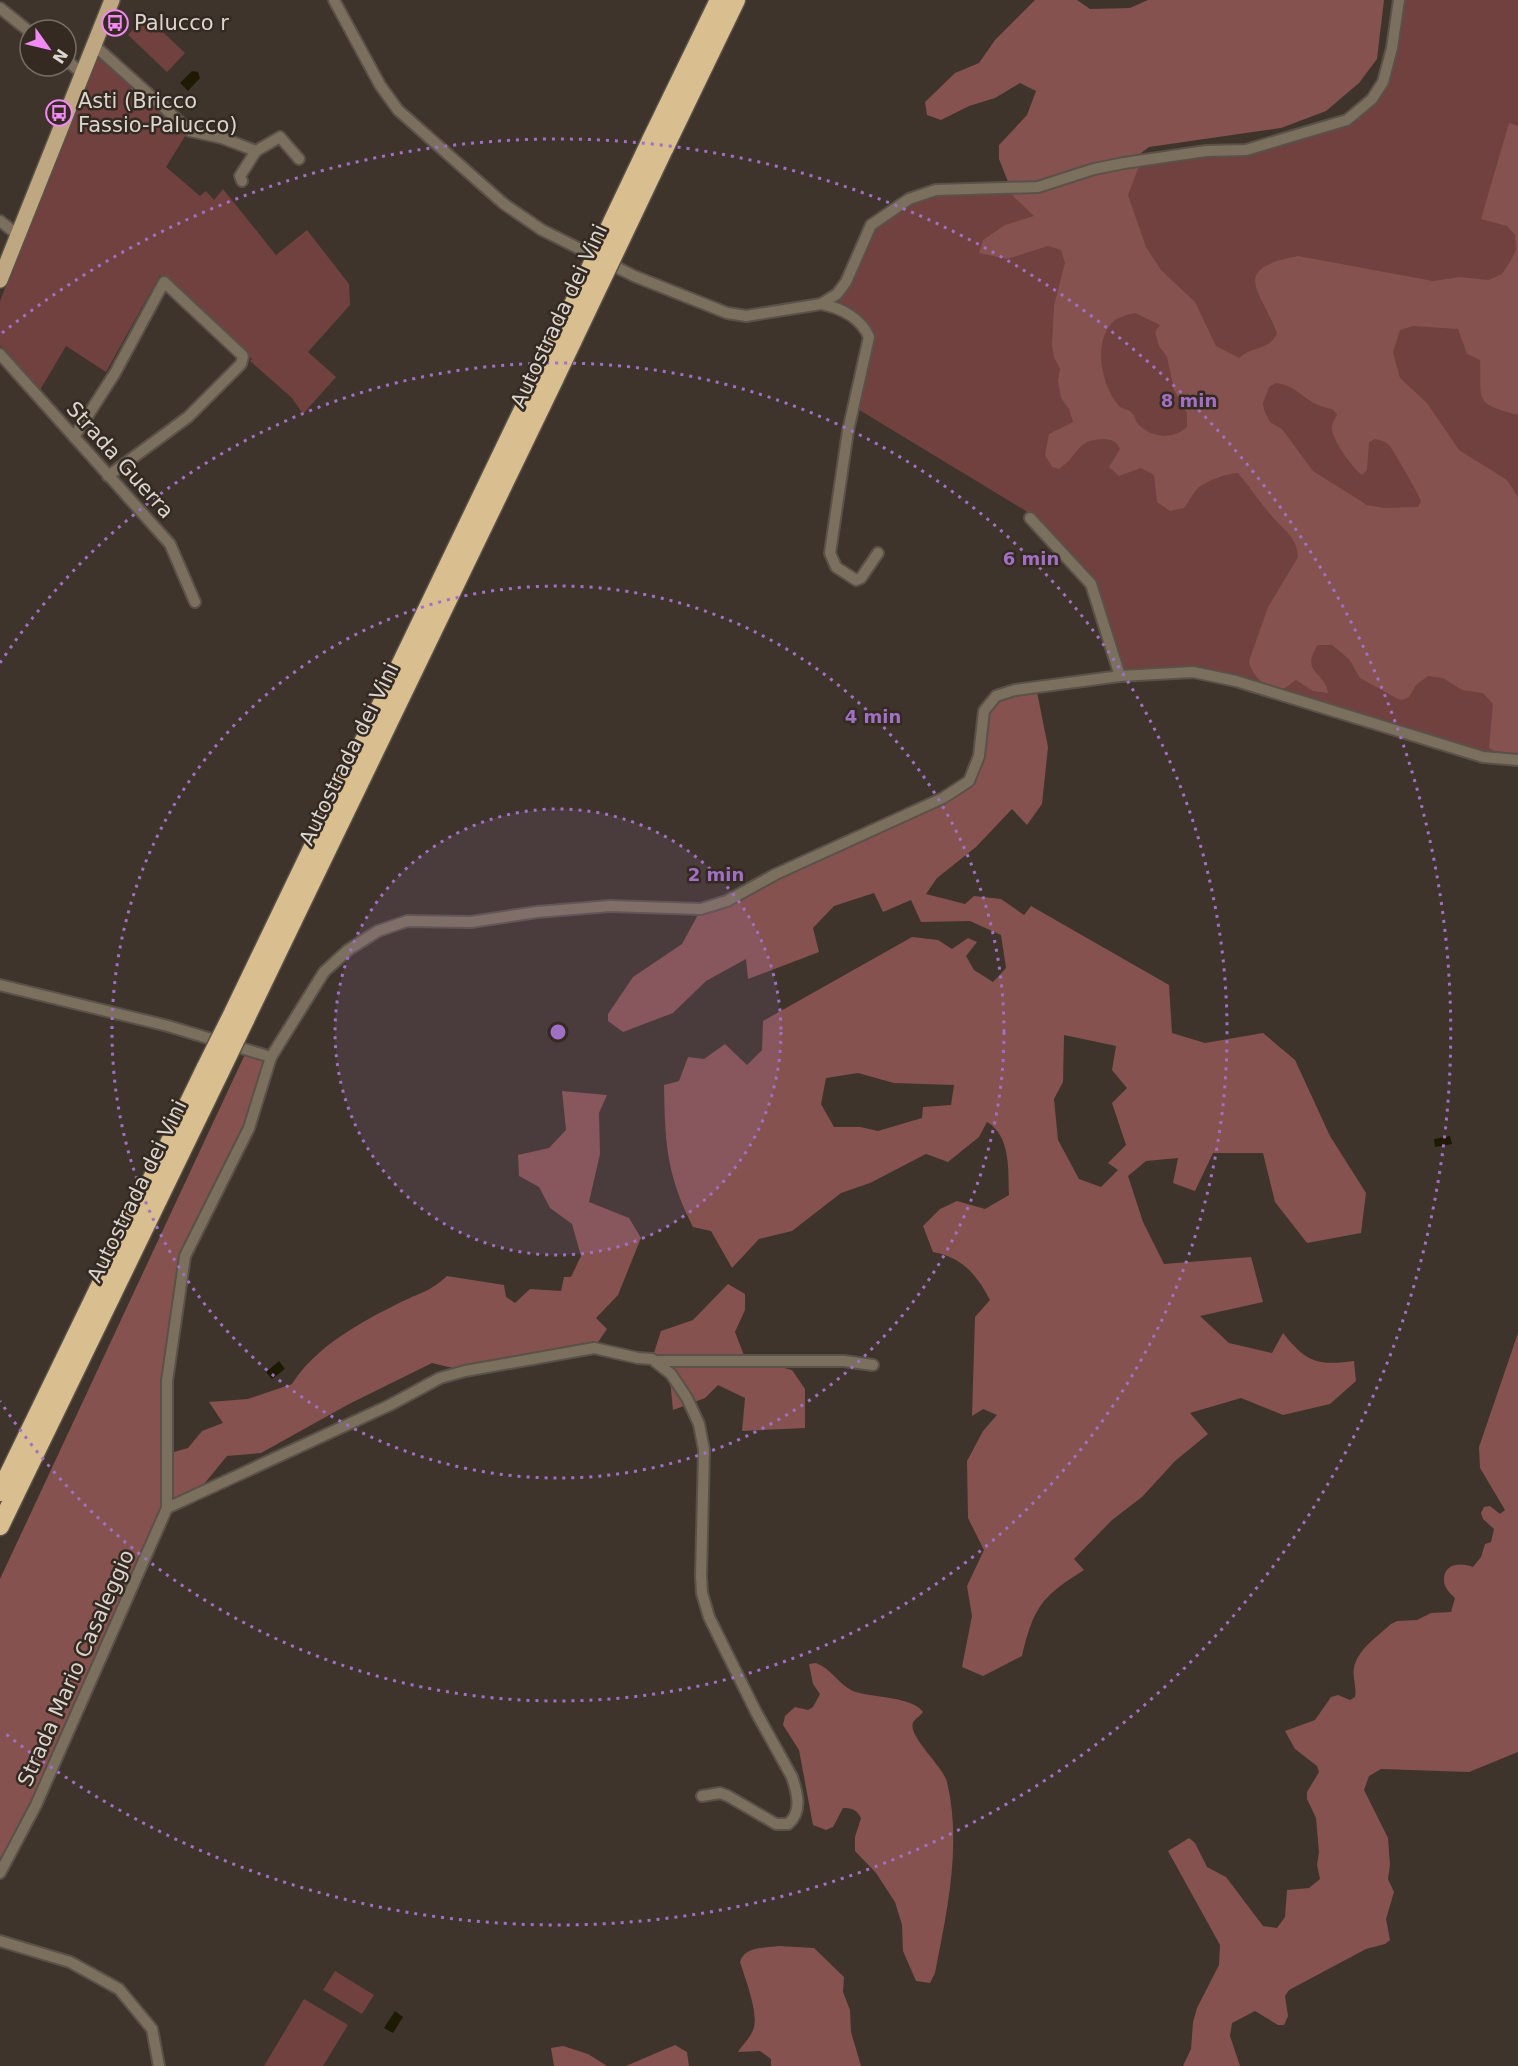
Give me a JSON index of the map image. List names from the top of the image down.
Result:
{
  "streets": {
    "highway": ["Autostrada dei Vini"],
    "street": ["Strada Guerra", "Strada Mario Casaleggio"]
  },
  "places": {
    "bus stop": ["Palucco r", "Asti (Bricco Fassio-Palucco)"]
  },
  "north": "bottom right",
  "rings": [
    "8 min",
    "6 min",
    "4 min",
    "2 min"
  ]
}
